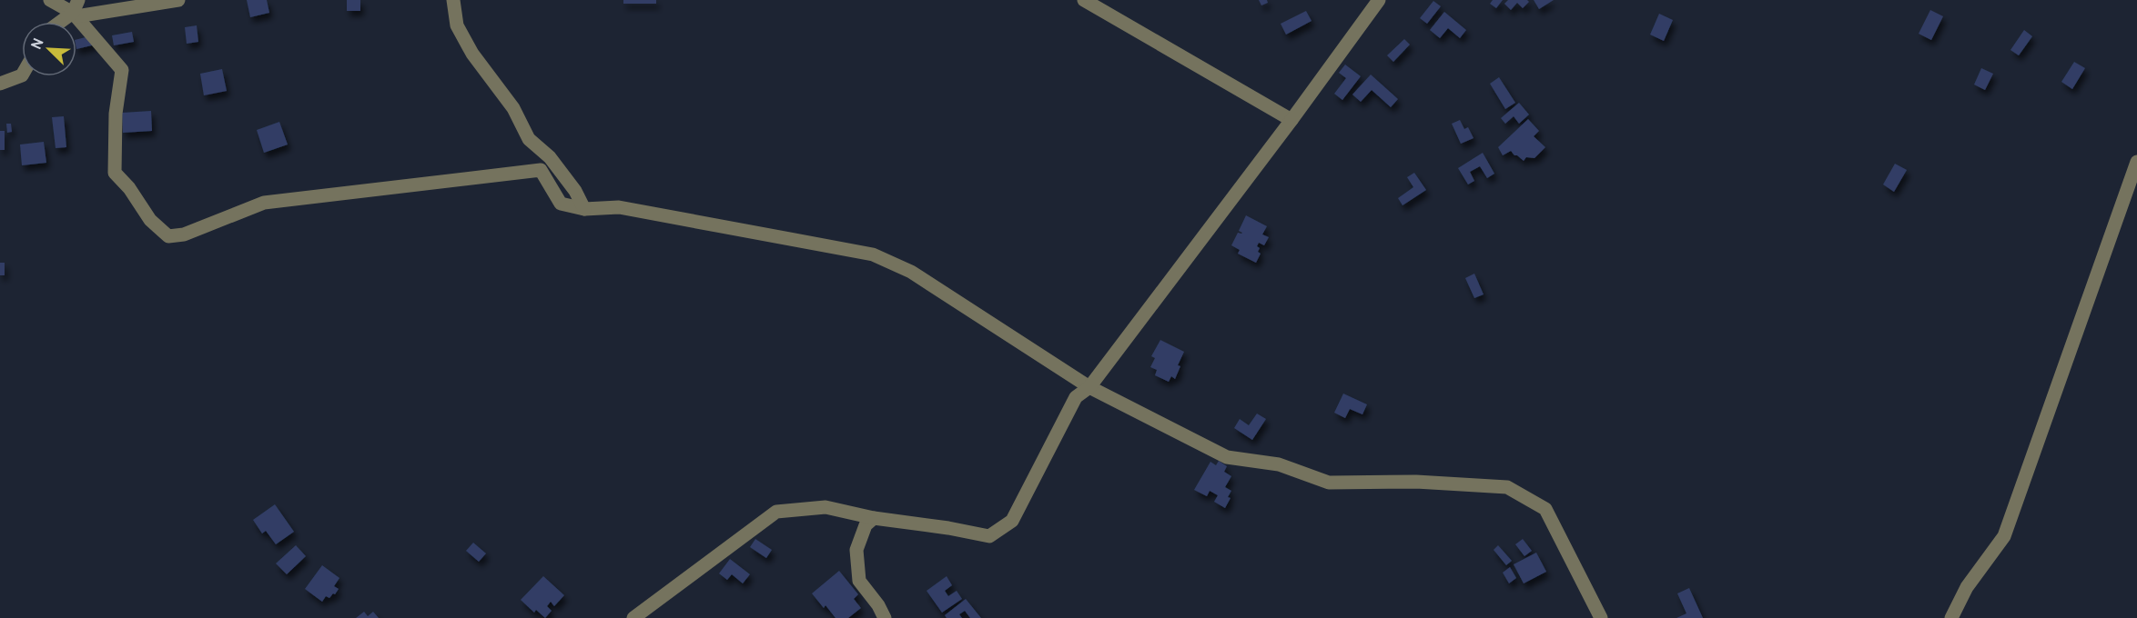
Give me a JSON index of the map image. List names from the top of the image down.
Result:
{
  "north": "top left"
}
